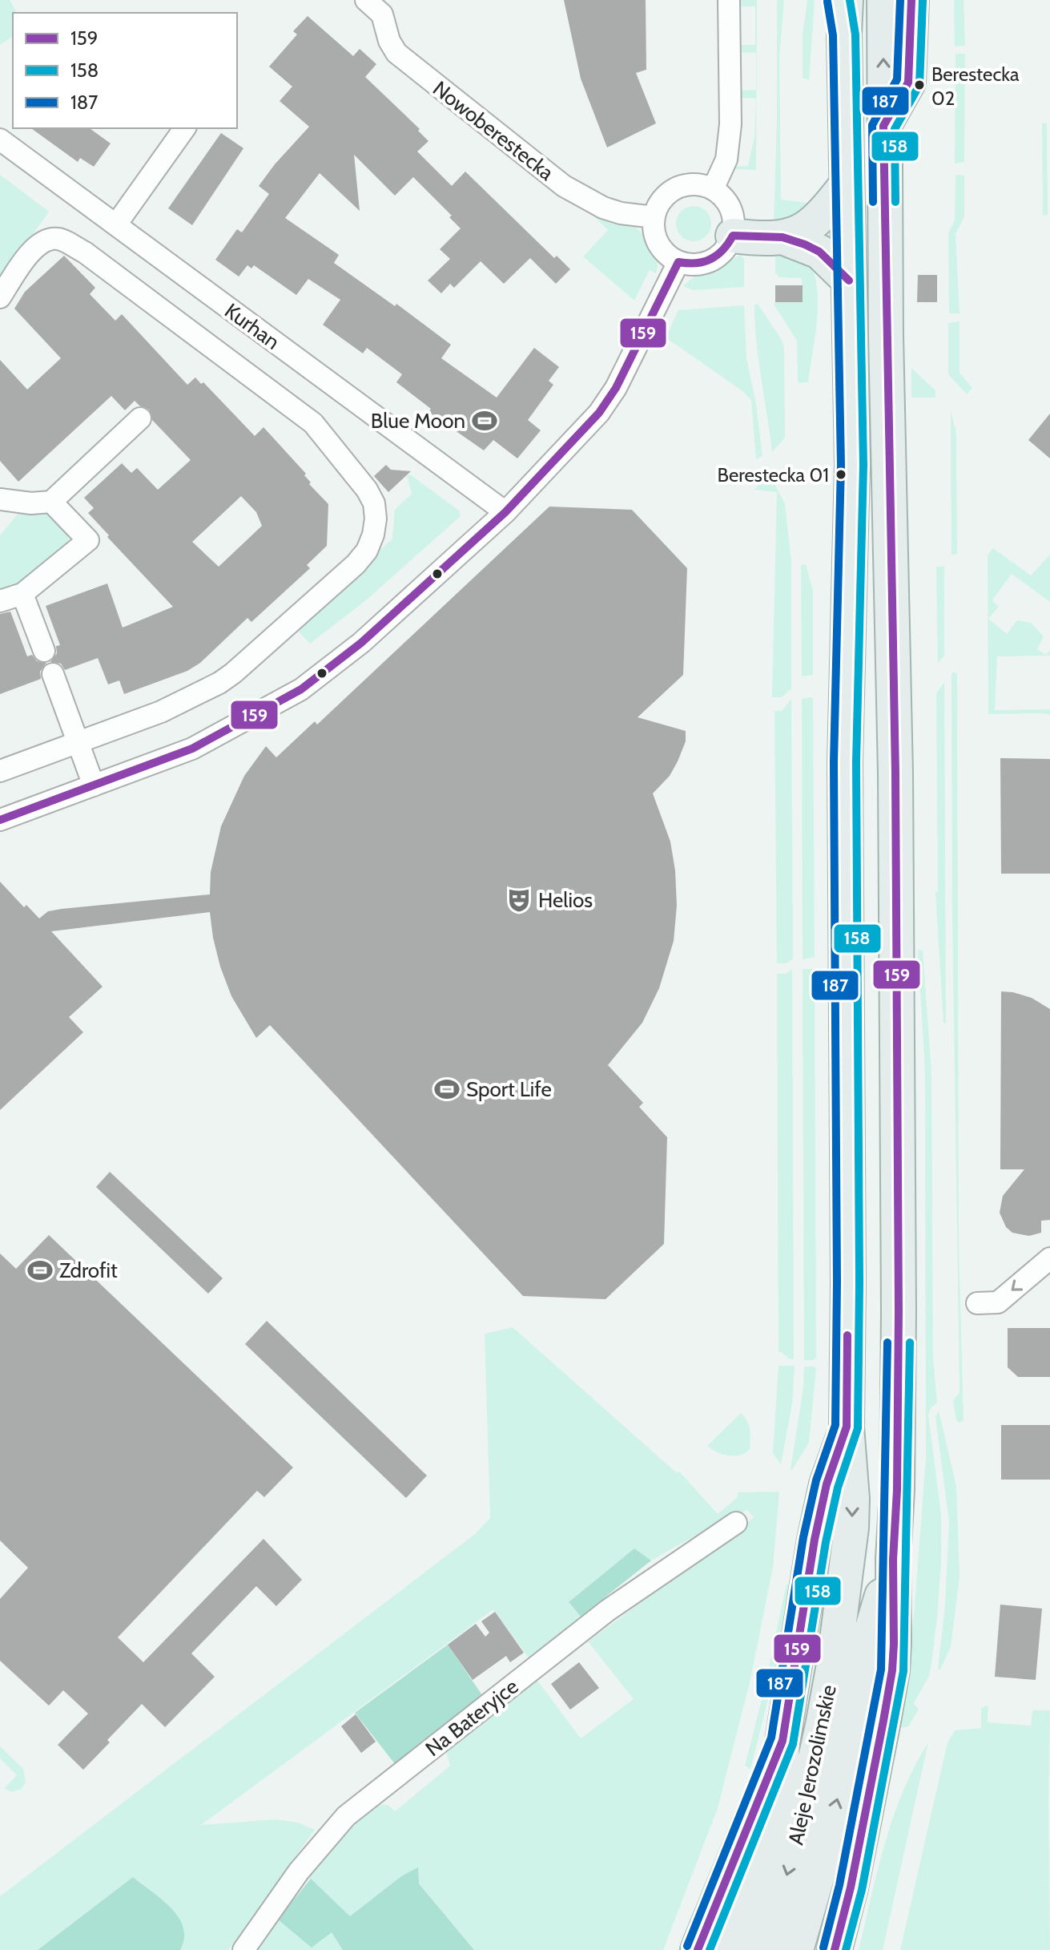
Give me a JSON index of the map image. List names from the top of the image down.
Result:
{
  "streets": {
    "main road": ["Aleje Jerozolimskie"],
    "street": ["Nowoberestecka", "Kurhan", "Na Bateryjce"]
  },
  "places": {
    "other": ["Berestecka 02", "Berestecka 01"],
    "sports": ["Blue Moon", "Sport Life", "Zdrofit"],
    "theatre": ["Helios"]
  },
  "lines": ["transit line 159", "transit line 158", "transit line 187"],
  "legend": ["159", "158", "187"]
}
